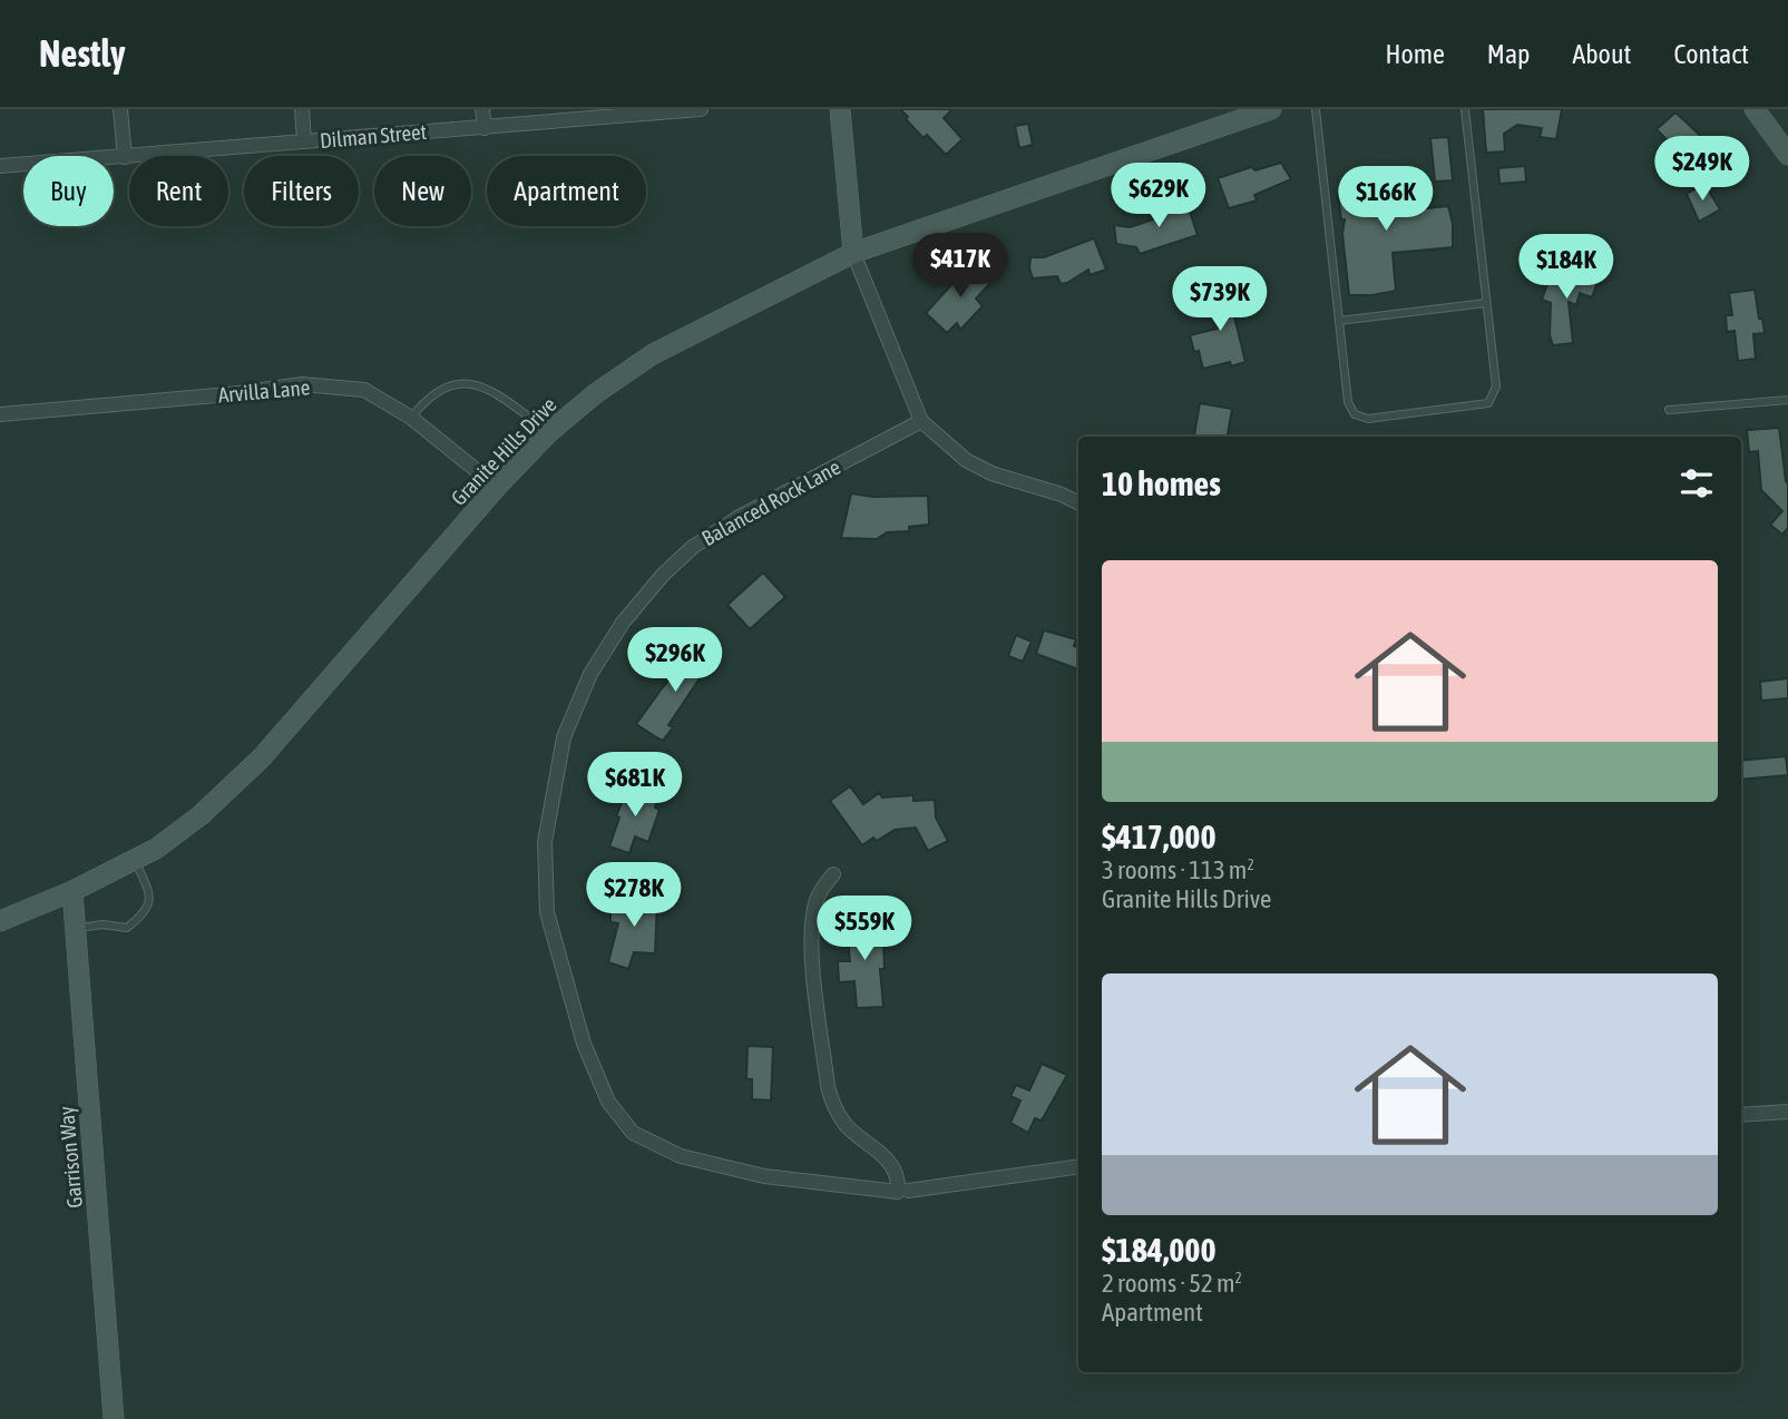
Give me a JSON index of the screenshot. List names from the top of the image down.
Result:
{
  "streets": {
    "street": [
      "Dilman Street",
      "Arvilla Lane",
      "Granite Hills Drive",
      "Balanced Rock Lane",
      "Garrison Way"
    ]
  },
  "crossings": [
    ["Arvilla Lane", "Granite Hills Drive"],
    ["Granite Hills Drive", "Garrison Way"]
  ],
  "page": {
    "header": "Nestly",
    "nav": [
      "Home",
      "Map",
      "About",
      "Contact"
    ],
    "price": [
      "$249K",
      "$629K",
      "$166K",
      "$417K",
      "$184K",
      "$739K",
      "$296K",
      "$681K",
      "$278K",
      "$559K"
    ],
    "chip": [
      "Buy",
      "Rent",
      "Filters",
      "New",
      "Apartment"
    ],
    "heading": "10 homes",
    "list": [
      {
        "name": "$417,000",
        "note": "3 rooms · 113 m² · Granite Hills Drive"
      },
      {
        "name": "$184,000",
        "note": "2 rooms · 52 m² · Apartment"
      }
    ]
  }
}
